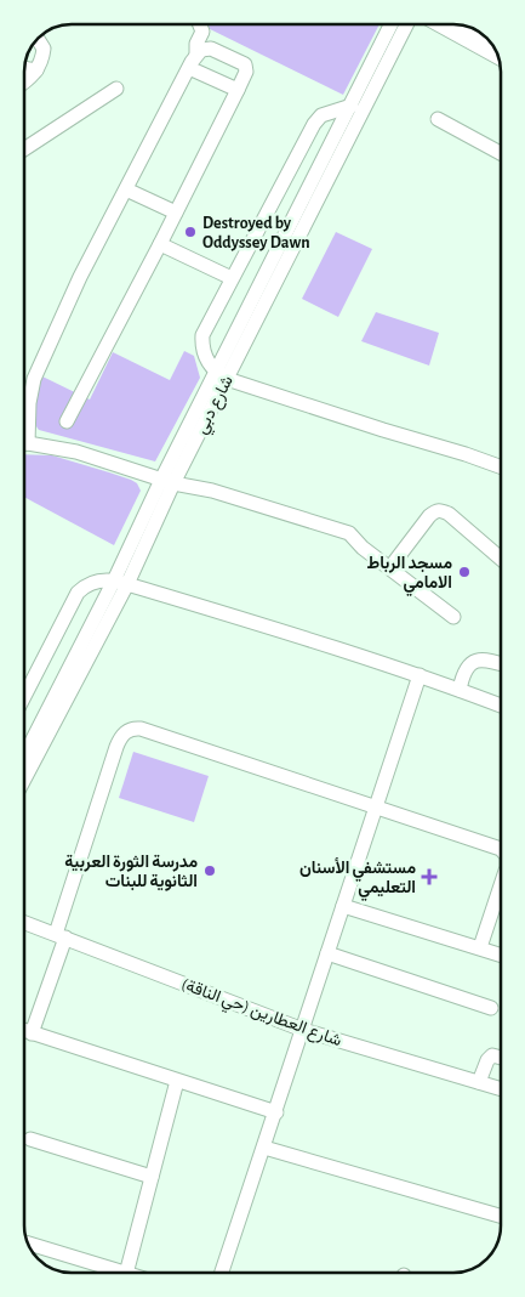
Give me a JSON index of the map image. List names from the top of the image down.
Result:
{
  "streets": {
    "street": ["شارع دبي", "شارع العطارين (حي الناقة)"]
  },
  "places": {
    "other": ["Destroyed by Oddyssey Dawn", "مسجد الرباط الامامي", "مدرسة الثورة العربية الثانوية للبنات"],
    "health": ["مستشفي الأسنان التعليمي"]
  }
}
